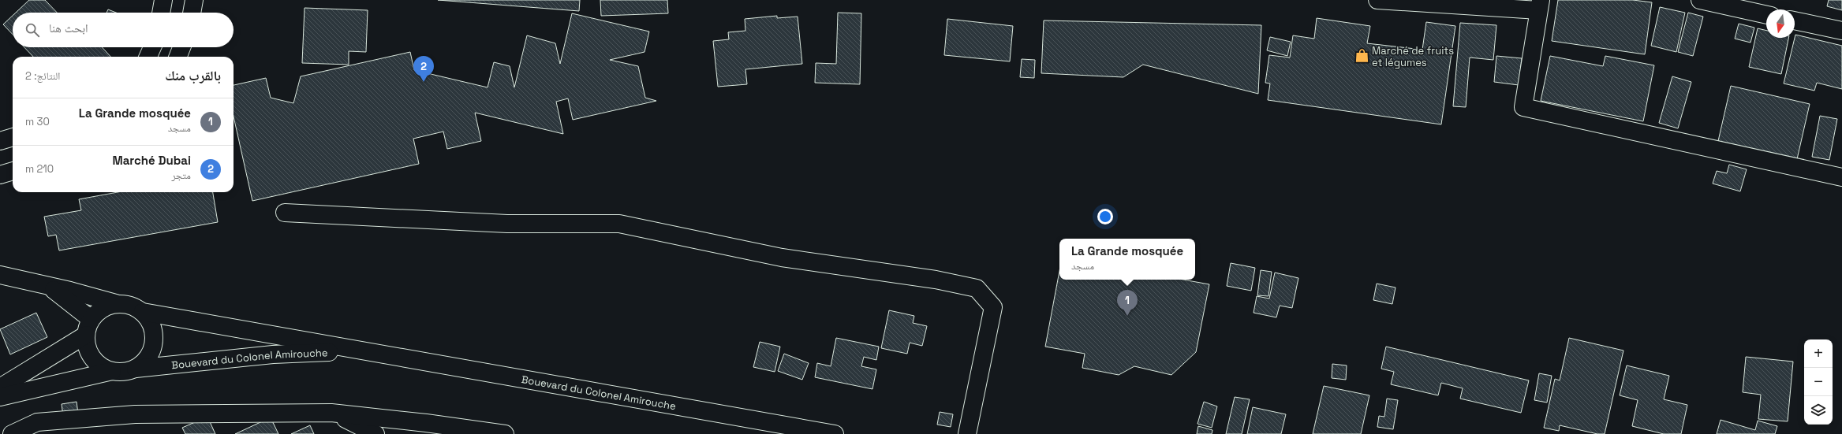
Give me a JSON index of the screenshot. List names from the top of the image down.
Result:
{
  "streets": {
    "main road": ["Bouevard du Colonel Amirouche"]
  },
  "places": {
    "shop": ["Marché de fruits et légumes"]
  },
  "north": "bottom",
  "page": {
    "search": "ابحث هنا",
    "pins": ["2", "1"],
    "heading": ["بالقرب منك", "النتائج: 2"],
    "list": [
      {
        "mark": "1",
        "name": "La Grande mosquée",
        "note": "مسجد",
        "value": "30 m"
      },
      {
        "mark": "2",
        "name": "Marché Dubai",
        "note": "متجر",
        "value": "210 m"
      }
    ],
    "popup": ["La Grande mosquée", "مسجد"],
    "map_buttons": ["+", "−"]
  }
}
